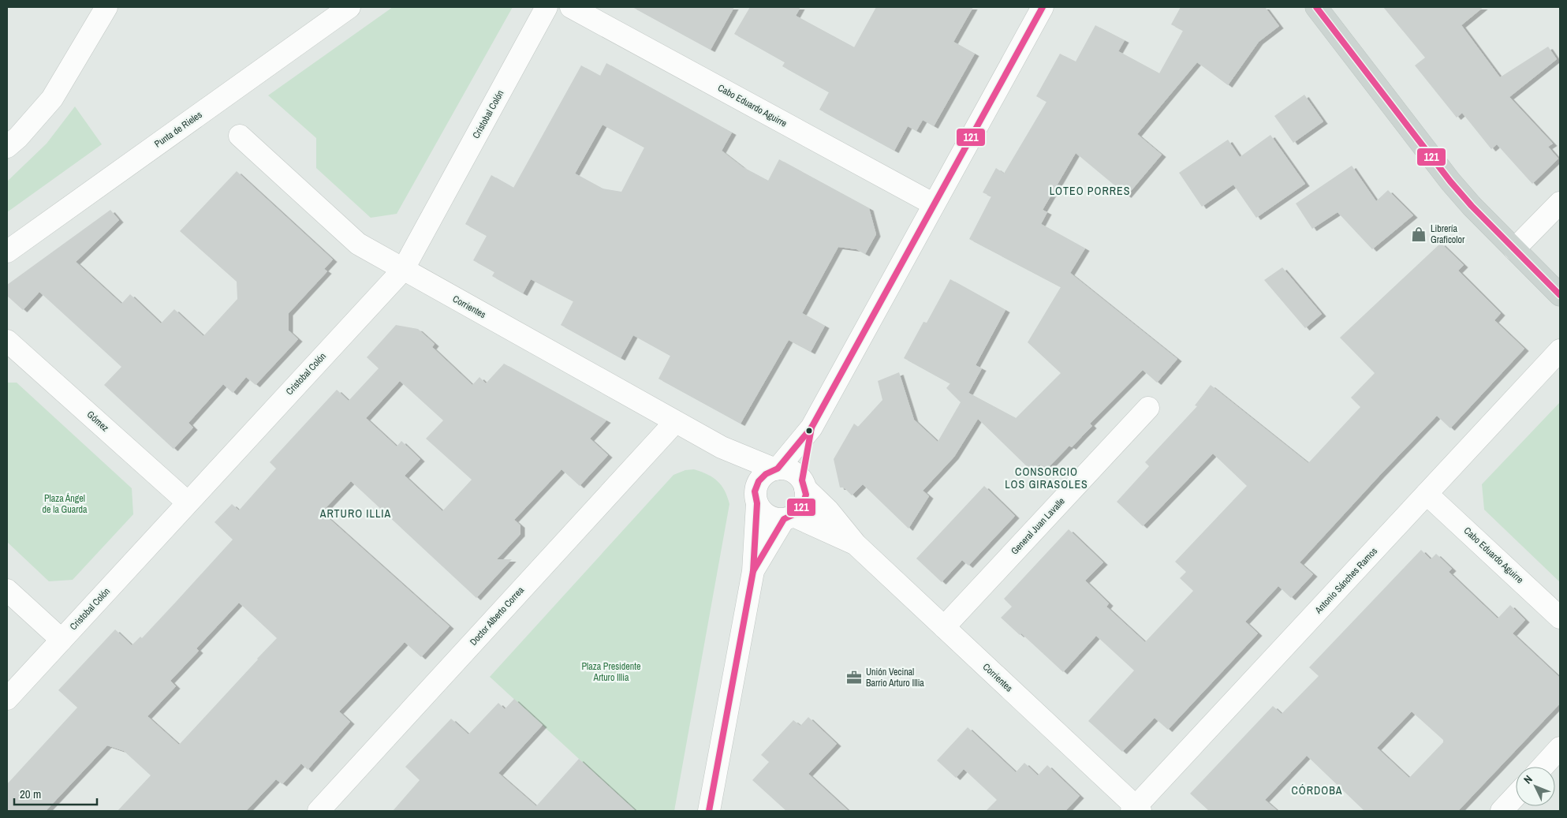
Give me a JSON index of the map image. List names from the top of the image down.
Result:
{
  "streets": {
    "street": [
      "Cabo Eduardo Aguirre",
      "Cristobal Colón",
      "Punta de Rieles",
      "Corrientes",
      "Gómez",
      "General Juan Lavalle",
      "Antonio Sánches Ramos",
      "Doctor Alberto Correa"
    ]
  },
  "crossings": [
    ["Cabo Eduardo Aguirre", "Antonio Sánches Ramos"],
    ["Cristobal Colón", "Corrientes"],
    ["Cristobal Colón", "Gómez"],
    ["Corrientes", "General Juan Lavalle"],
    ["Corrientes", "Antonio Sánches Ramos"],
    ["Corrientes", "Doctor Alberto Correa"]
  ],
  "districts": [
    "LOTEO PORRES",
    "CONSORCIO LOS GIRASOLES",
    "ARTURO ILLIA",
    "CÓRDOBA"
  ],
  "parks": ["Plaza Ángel de la Guarda", "Plaza Presidente Arturo Illia"],
  "places": {
    "shop": ["Librería Graficolor"],
    "office": ["Unión Vecinal Barrio Arturo Illia"]
  },
  "lines": ["transit line 121"],
  "scale_bar": "20 m",
  "north": "top left"
}
